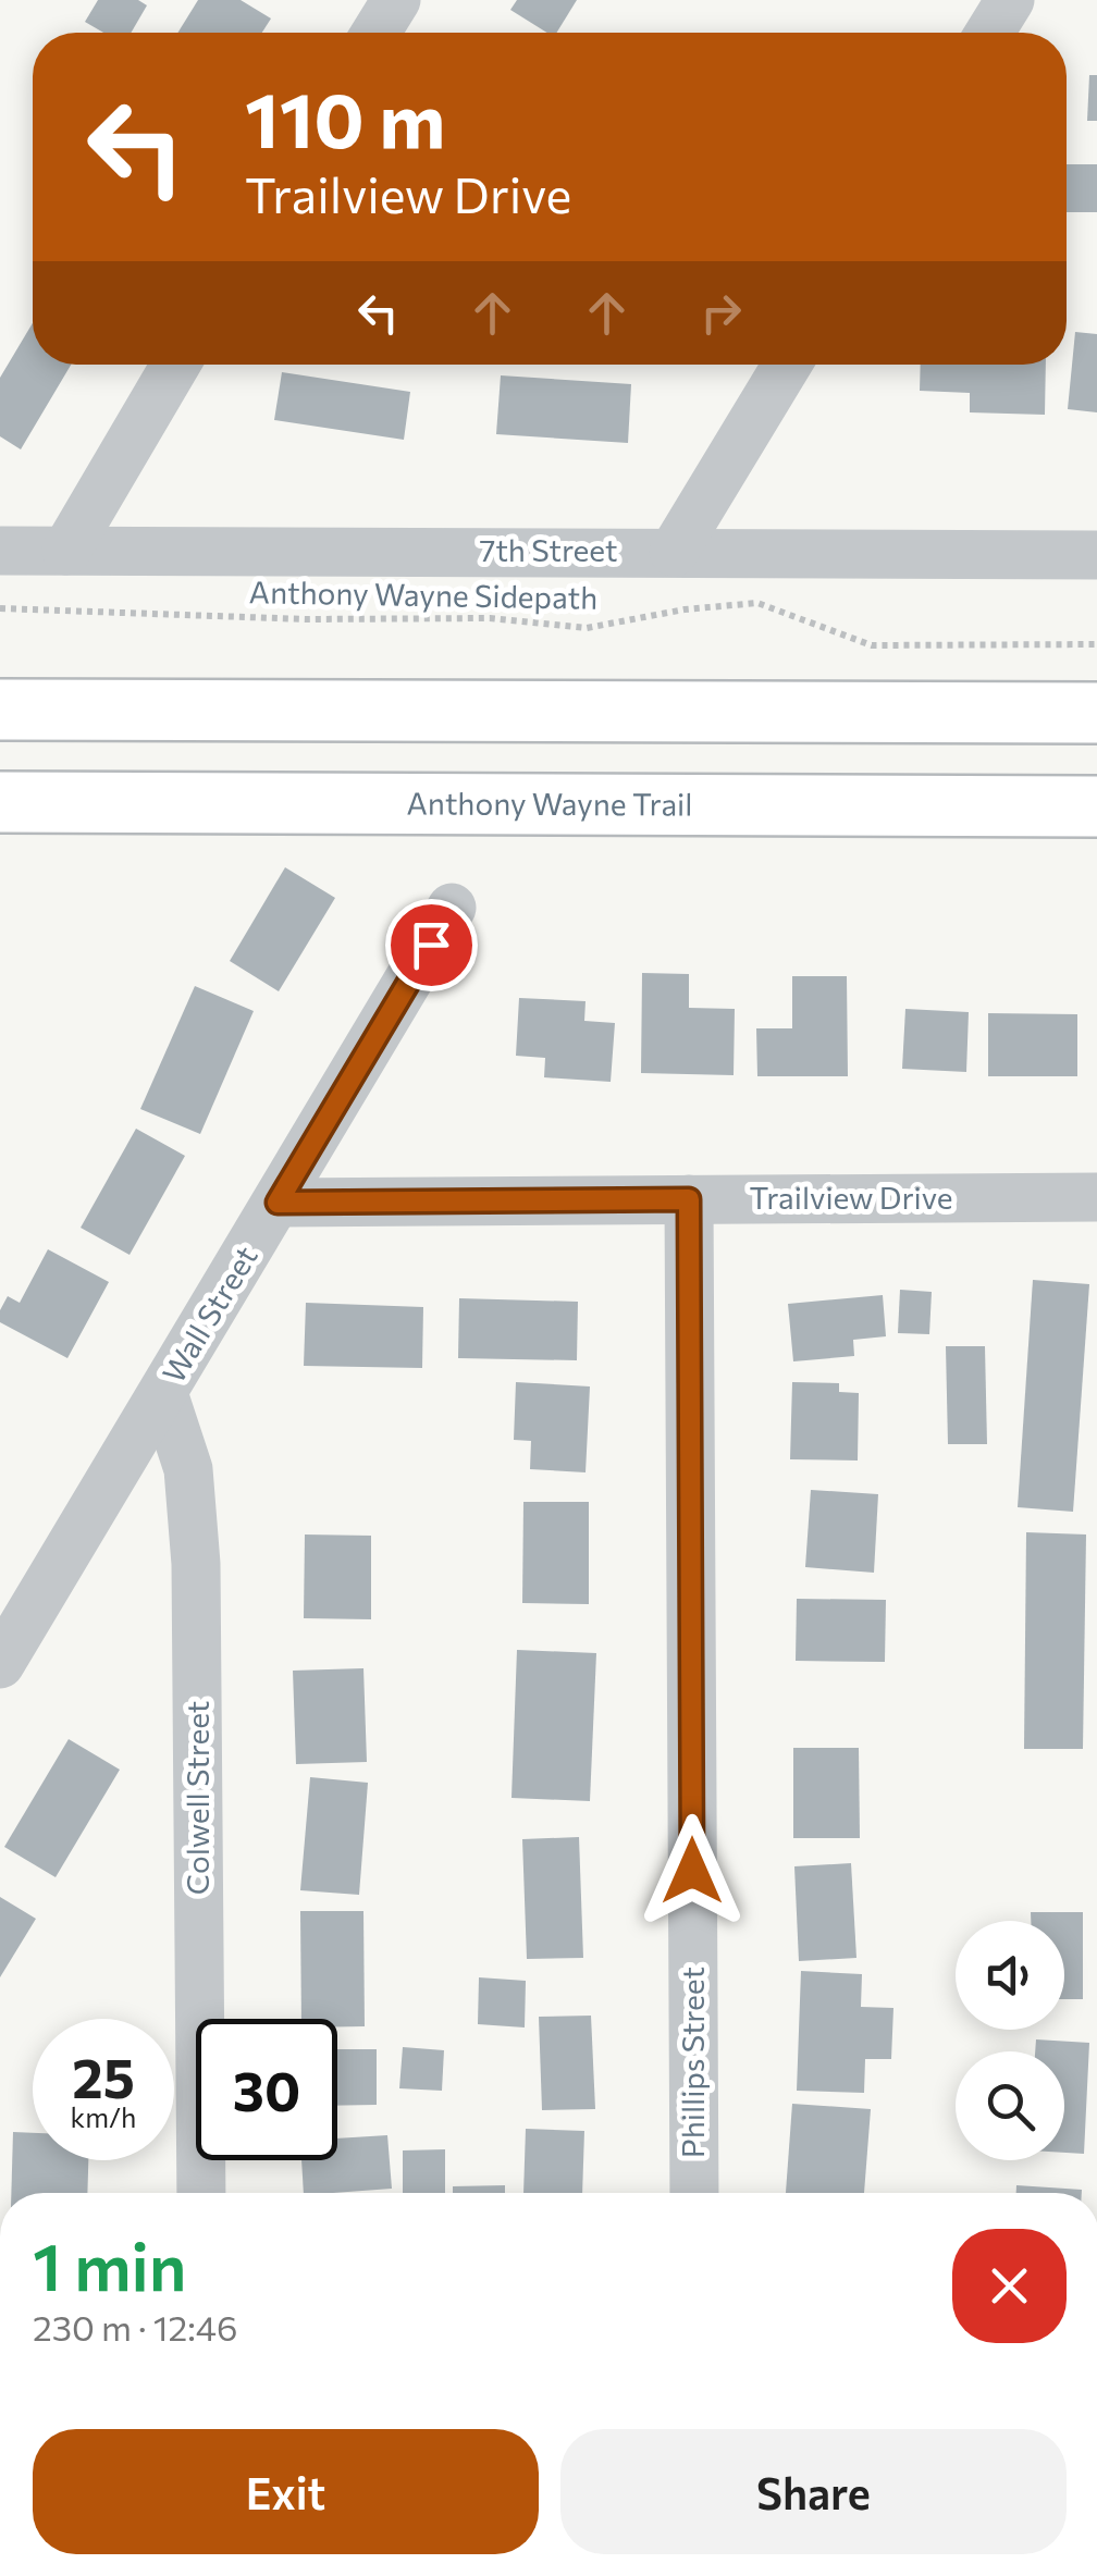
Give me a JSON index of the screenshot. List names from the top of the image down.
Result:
{
  "streets": {
    "highway": ["Anthony Wayne Trail"],
    "street": [
      "7th Street",
      "Trailview Drive",
      "Wall Street",
      "Colwell Street",
      "Phillips Street"
    ],
    "path": ["Anthony Wayne Sidepath"]
  },
  "crossings": [
    ["Trailview Drive", "Wall Street"],
    ["Trailview Drive", "Phillips Street"],
    ["Wall Street", "Colwell Street"]
  ],
  "page": {
    "turn": ["110 m", "Trailview Drive"],
    "speed": "25 km/h",
    "limit": "30",
    "heading": ["1 min", "230 m · 12:46"],
    "buttons": ["Exit", "Share"]
  }
}
